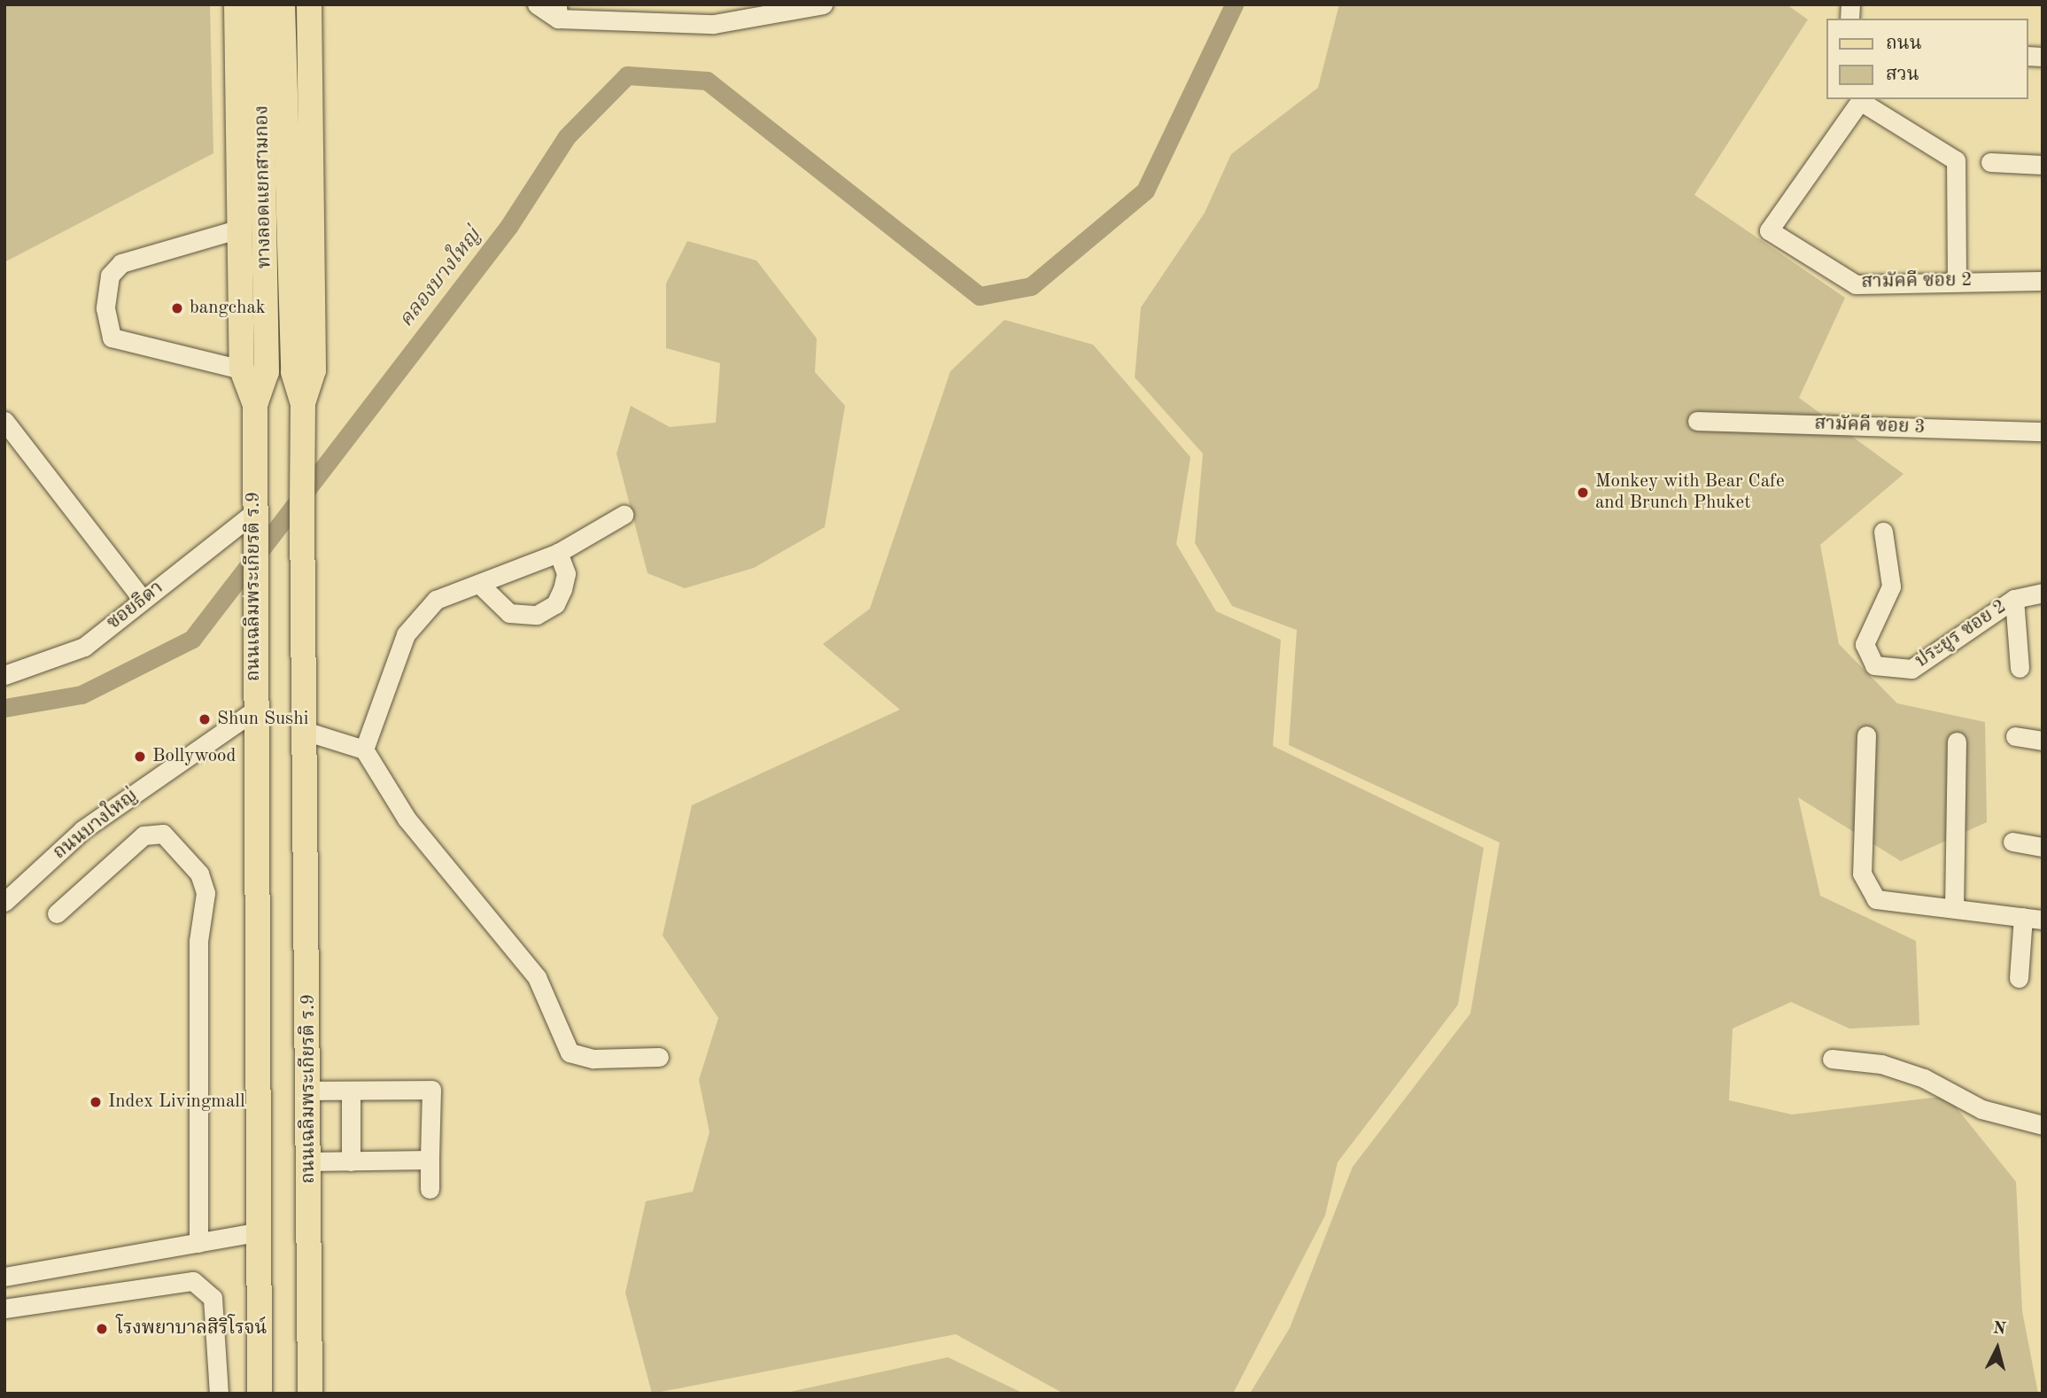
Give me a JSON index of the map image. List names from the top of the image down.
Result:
{
  "streets": {
    "main road": ["ทางลอดแยกสามกอง", "ถนนเฉลิมพระเกียรติ ร.9"],
    "street": [
      "สามัคคี ซอย 2",
      "สามัคคี ซอย 3",
      "ซอยธิดา",
      "ประยูร ซอย 2",
      "ถนนบางใหญ่"
    ]
  },
  "crossings": [
    ["ทางลอดแยกสามกอง", "ถนนเฉลิมพระเกียรติ ร.9"],
    ["ถนนเฉลิมพระเกียรติ ร.9", "ซอยธิดา"],
    ["ถนนเฉลิมพระเกียรติ ร.9", "ถนนบางใหญ่"]
  ],
  "water": ["คลองบางใหญ่"],
  "places": [
    "bangchak",
    "Monkey with Bear Cafe and Brunch Phuket",
    "Shun Sushi",
    "Bollywood",
    "Index Livingmall",
    "โรงพยาบาลสิริโรจน์"
  ],
  "legend": ["ถนน", "สวน"],
  "north": "top"
}
